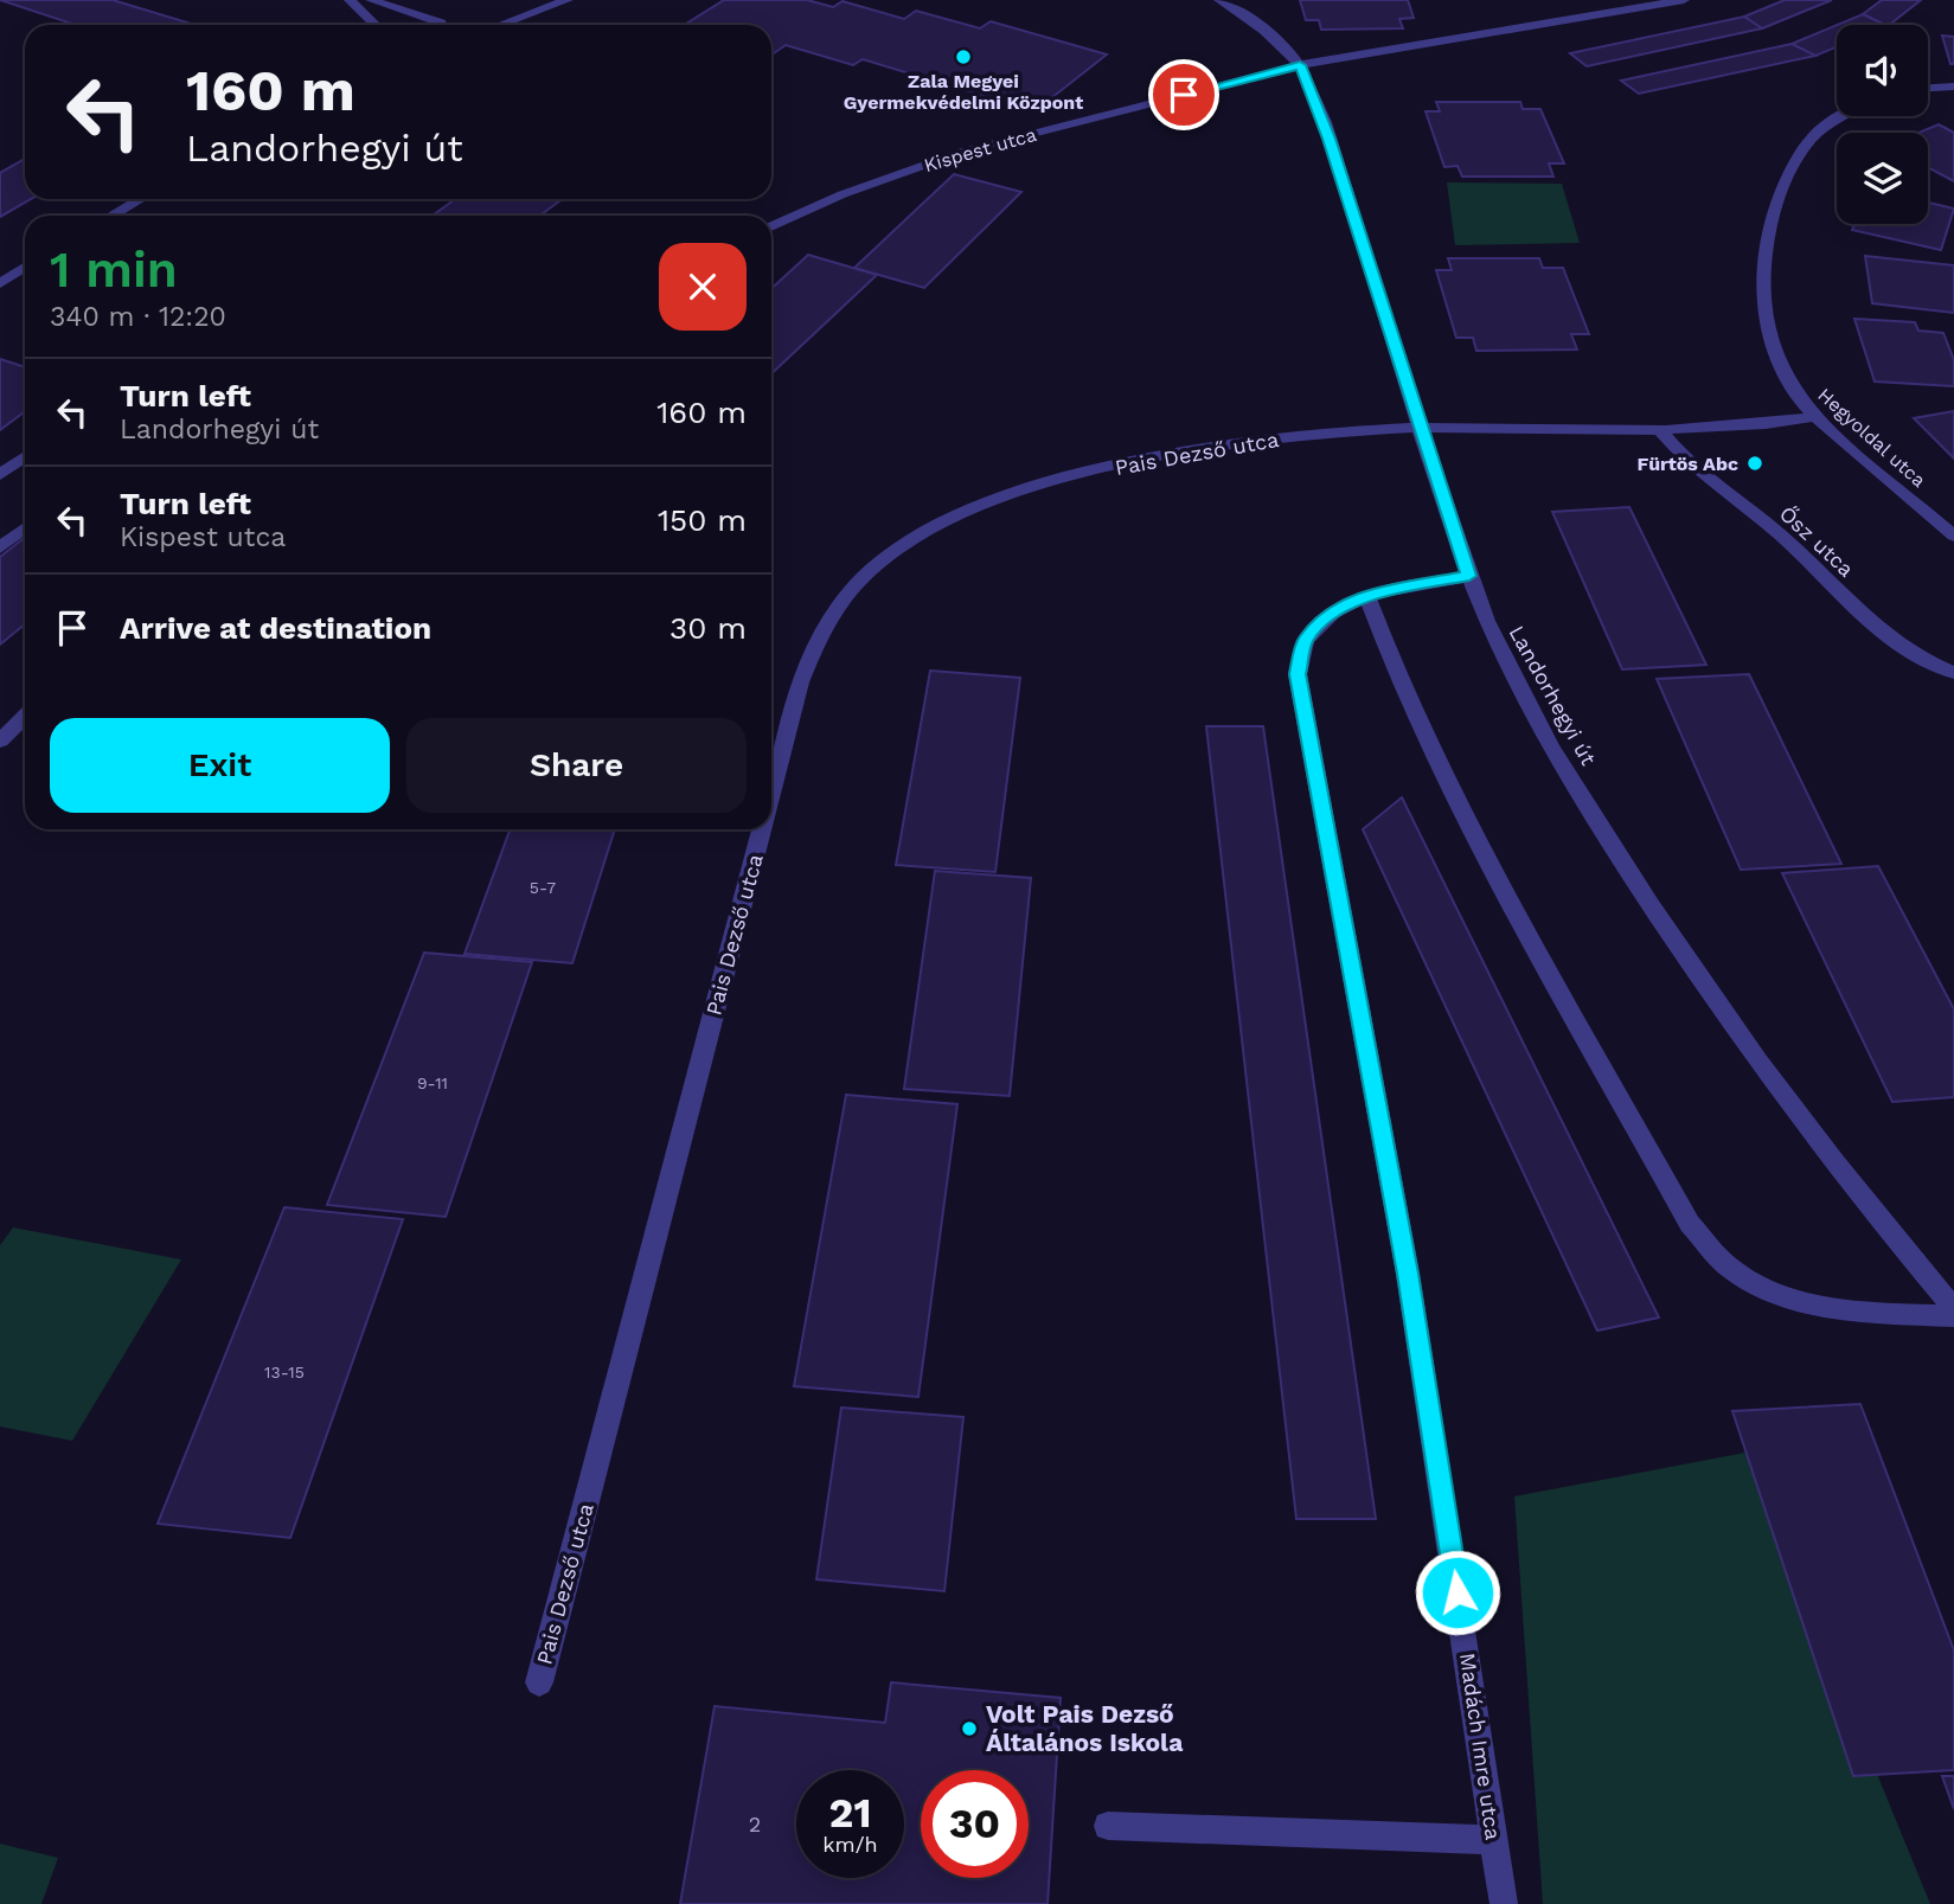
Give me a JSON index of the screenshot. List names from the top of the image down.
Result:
{
  "streets": {
    "street": [
      "Kispest utca",
      "Hegyoldal utca",
      "Pais Dezső utca",
      "Ősz utca",
      "Landorhegyi út",
      "Madách Imre utca"
    ]
  },
  "crossings": [
    ["Kispest utca", "Landorhegyi út"],
    ["Pais Dezső utca", "Landorhegyi út"],
    ["Landorhegyi út", "Madách Imre utca"]
  ],
  "places": ["Zala Megyei Gyermekvédelmi Központ", "Fürtös Abc", "Volt Pais Dezső Általános Iskola"],
  "house_numbers": [
    "5-7",
    "9-11",
    "13-15",
    "2"
  ],
  "page": {
    "turn": ["160 m", "Landorhegyi út"],
    "heading": ["1 min", "340 m · 12:20"],
    "list": [
      {
        "name": "Turn left",
        "note": "Landorhegyi út",
        "value": "160 m"
      },
      {
        "name": "Turn left",
        "note": "Kispest utca",
        "value": "150 m"
      },
      {
        "name": "Arrive at destination",
        "value": "30 m"
      }
    ],
    "buttons": ["Exit", "Share"],
    "speed": "21 km/h",
    "limit": "30"
  }
}
